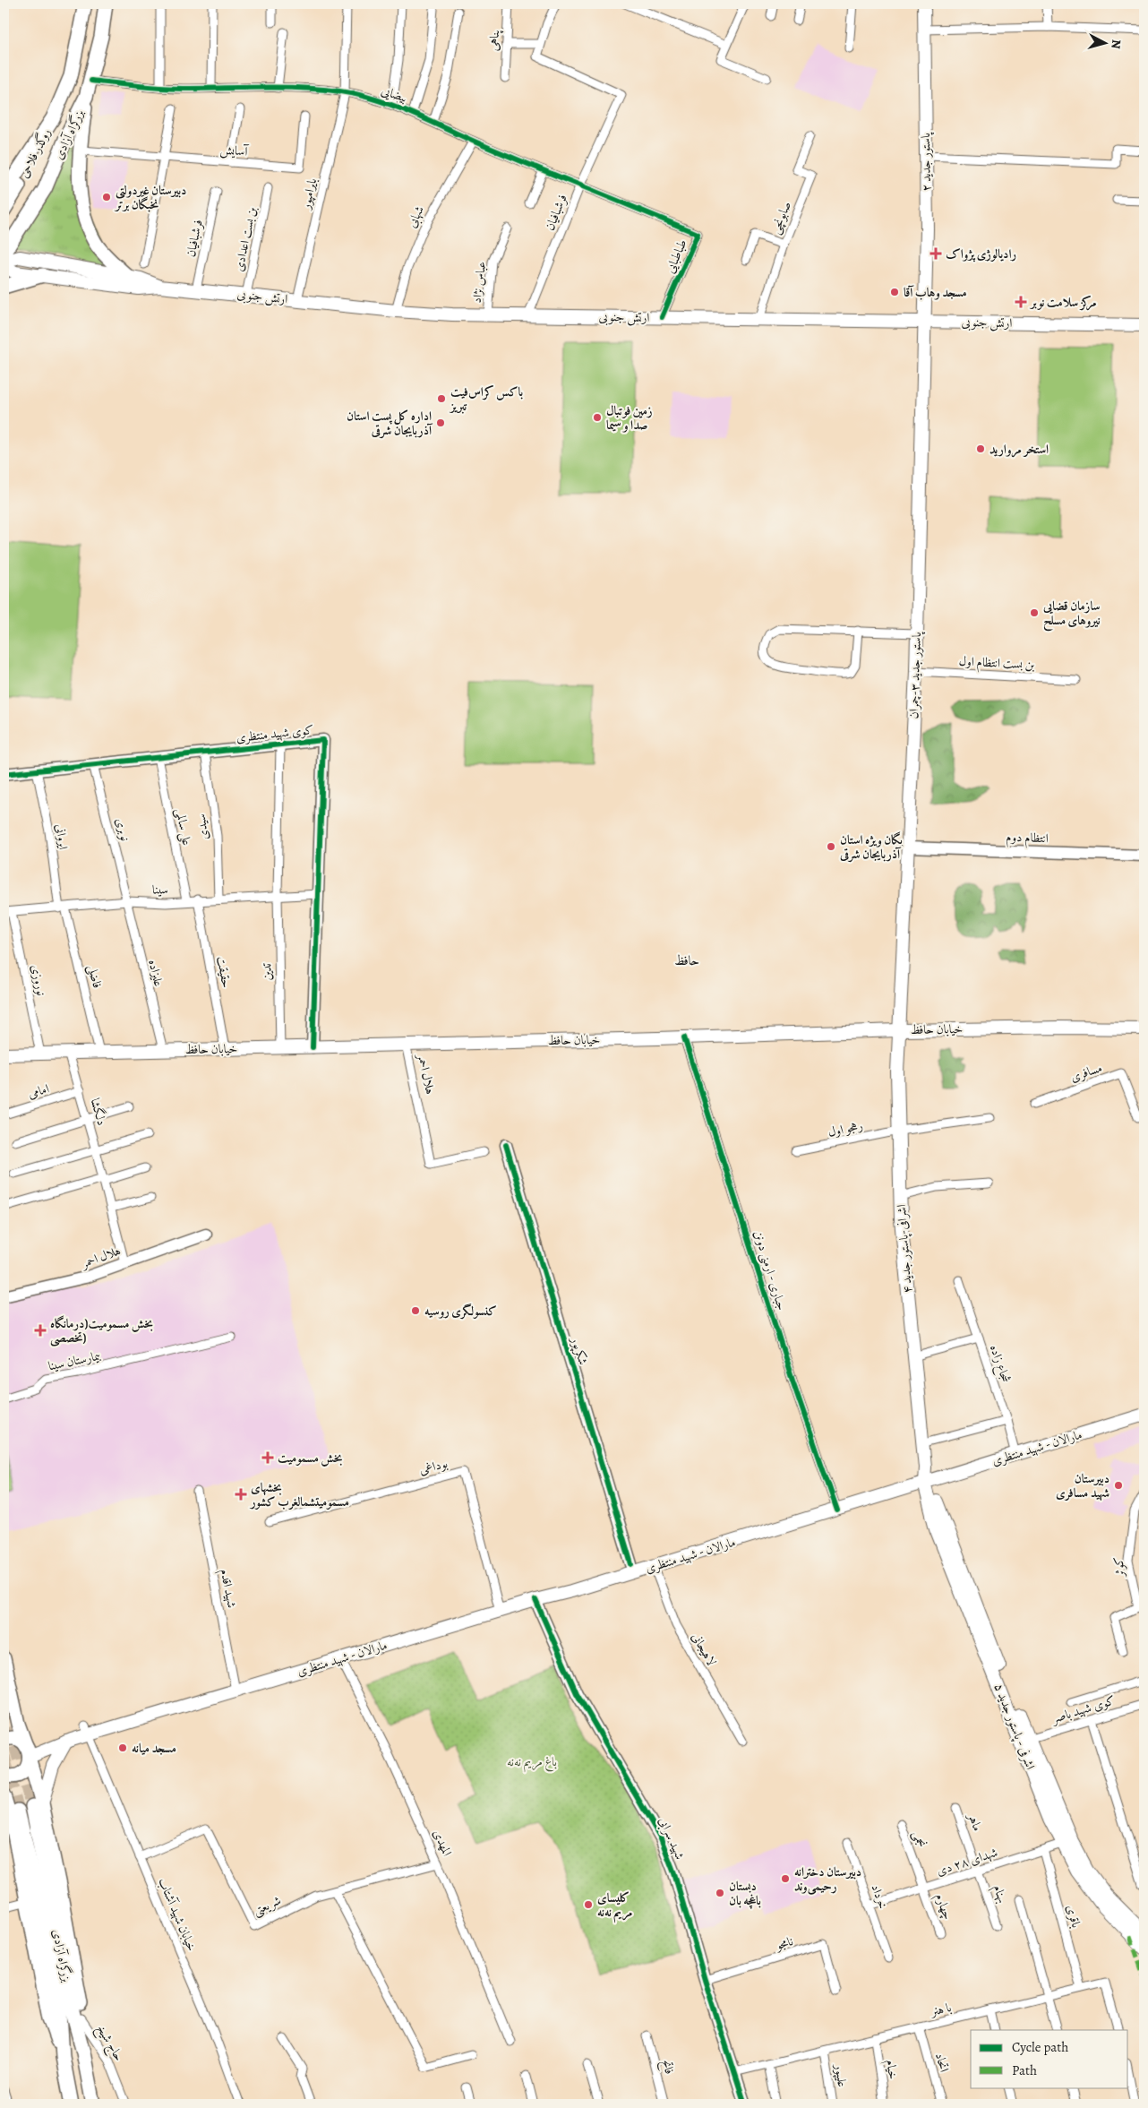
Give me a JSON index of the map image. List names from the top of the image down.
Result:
{
  "streets": {
    "highway": ["بزرگراه آزادی", "روگذر فلاحی"],
    "main road": [
      "پاستور جدید ۲",
      "ارتش جنوبی",
      "پاستور جدید ۳-چمران",
      "خیابان حافظ",
      "اشرافی-پاستور جدید ۴",
      "مارالان - شهید منتظری",
      "اشرفی - پاستور جدید ۵"
    ],
    "street": [
      "پناهی",
      "بیضایی",
      "آسایش",
      "بایرامپور",
      "فرشبافیان",
      "شهابی",
      "صابونچی",
      "بن بست اعدادی",
      "طباطبایی",
      "عباس نژاد",
      "بن بست انتظام اول",
      "کوی شهید منتظری",
      "علی سالمی",
      "سیدی",
      "نوبری",
      "ایروانی",
      "انتظام دوم",
      "سینا",
      "حقیقت",
      "تدین",
      "علیزاده",
      "فاضلی",
      "نوروزی",
      "مسافری",
      "هلال احمر",
      "امامی",
      "دلگشا",
      "رهجو اول",
      "جباری - ارمنی دونن",
      "شکرپور",
      "بیمارستان سینا",
      "شجاع زاده",
      "بوداغی",
      "کوثر",
      "شهید اقدم",
      "لاهیجانی",
      "کوی شهید باصر",
      "ماهر",
      "شهید سرابی",
      "نجمی",
      "المهدی",
      "شهدای ۲۸ دی",
      "بهنام",
      "خرداد",
      "شریعتی",
      "چهارم",
      "خیابان شهید آشتاب",
      "باقری",
      "نامجو",
      "با هنر",
      "حاج شیخ",
      "اتحاد",
      "فاتح",
      "خیام",
      "علیپور"
    ]
  },
  "crossings": [
    ["بیضایی", "بزرگراه آزادی"],
    ["بیضایی", "بایرامپور"],
    ["بیضایی", "فرشبافیان"],
    ["بیضایی", "شهابی"],
    ["بیضایی", "طباطبایی"],
    ["بزرگراه آزادی", "روگذر فلاحی"],
    ["پاستور جدید ۲", "ارتش جنوبی"],
    ["پاستور جدید ۲", "پاستور جدید ۳-چمران"],
    ["بایرامپور", "ارتش جنوبی"],
    ["فرشبافیان", "ارتش جنوبی"],
    ["شهابی", "ارتش جنوبی"],
    ["صابونچی", "ارتش جنوبی"],
    ["بن بست اعدادی", "ارتش جنوبی"],
    ["طباطبایی", "ارتش جنوبی"],
    ["عباس نژاد", "ارتش جنوبی"],
    ["ارتش جنوبی", "پاستور جدید ۳-چمران"],
    ["بن بست انتظام اول", "پاستور جدید ۳-چمران"],
    ["پاستور جدید ۳-چمران", "انتظام دوم"],
    ["پاستور جدید ۳-چمران", "خیابان حافظ"],
    ["پاستور جدید ۳-چمران", "اشرافی-پاستور جدید ۴"],
    ["کوی شهید منتظری", "علی سالمی"],
    ["کوی شهید منتظری", "سیدی"],
    ["کوی شهید منتظری", "نوبری"],
    ["کوی شهید منتظری", "ایروانی"],
    ["کوی شهید منتظری", "سینا"],
    ["کوی شهید منتظری", "خیابان حافظ"],
    ["علی سالمی", "سینا"],
    ["سیدی", "سینا"],
    ["نوبری", "سینا"],
    ["نوبری", "علیزاده"],
    ["ایروانی", "سینا"],
    ["ایروانی", "فاضلی"],
    ["سینا", "حقیقت"],
    ["سینا", "تدین"],
    ["سینا", "علیزاده"],
    ["سینا", "فاضلی"],
    ["سینا", "نوروزی"],
    ["حقیقت", "خیابان حافظ"],
    ["تدین", "خیابان حافظ"],
    ["علیزاده", "خیابان حافظ"],
    ["فاضلی", "خیابان حافظ"],
    ["نوروزی", "خیابان حافظ"],
    ["خیابان حافظ", "هلال احمر"],
    ["خیابان حافظ", "دلگشا"],
    ["خیابان حافظ", "اشرافی-پاستور جدید ۴"],
    ["خیابان حافظ", "جباری - ارمنی دونن"],
    ["هلال احمر", "دلگشا"],
    ["امامی", "دلگشا"],
    ["رهجو اول", "اشرافی-پاستور جدید ۴"],
    ["اشرافی-پاستور جدید ۴", "مارالان - شهید منتظری"],
    ["اشرافی-پاستور جدید ۴", "اشرفی - پاستور جدید ۵"],
    ["جباری - ارمنی دونن", "مارالان - شهید منتظری"],
    ["شجاع زاده", "مارالان - شهید منتظری"],
    ["مارالان - شهید منتظری", "بوداغی"],
    ["مارالان - شهید منتظری", "شهید اقدم"],
    ["مارالان - شهید منتظری", "لاهیجانی"],
    ["مارالان - شهید منتظری", "اشرفی - پاستور جدید ۵"],
    ["مارالان - شهید منتظری", "شهید سرابی"],
    ["مارالان - شهید منتظری", "المهدی"],
    ["مارالان - شهید منتظری", "خیابان شهید آشتاب"],
    ["کوی شهید باصر", "اشرفی - پاستور جدید ۵"],
    ["اشرفی - پاستور جدید ۵", "شهدای ۲۸ دی"],
    ["ماهر", "شهدای ۲۸ دی"],
    ["ماهر", "بهنام"],
    ["شهید سرابی", "نامجو"],
    ["شهید سرابی", "با هنر"],
    ["نجمی", "شهدای ۲۸ دی"],
    ["نجمی", "چهارم"],
    ["المهدی", "شریعتی"],
    ["شهدای ۲۸ دی", "بهنام"],
    ["شهدای ۲۸ دی", "خرداد"],
    ["شهدای ۲۸ دی", "چهارم"],
    ["شهدای ۲۸ دی", "باقری"],
    ["شریعتی", "خیابان شهید آشتاب"],
    ["باقری", "با هنر"],
    ["با هنر", "اتحاد"],
    ["با هنر", "خیام"],
    ["با هنر", "علیپور"]
  ],
  "districts": ["حافظ"],
  "parks": ["باغ مریم نه‌نه"],
  "places": {
    "other": [
      "دبیرستان غیردولتی نخبگان برتر",
      "مسجد وهاب آقا",
      "باکس کراس‌فیت تبریز",
      "زمین فوتبال صدا و سیما",
      "اداره کل پست استان آذربایجان شرقی",
      "استخر مروارید",
      "سازمان قضایی نیروهای مسلح",
      "یگان ویژه استان آذربایجان شرقی",
      "کنسولگری روسیه",
      "دبیرستان شهید مسافری",
      "مسجد میانه",
      "دبیرستان دخترانه رحیمی‌وند",
      "دبستان باغچه بان",
      "کلیسای مریم نه‌نه"
    ],
    "health": [
      "رادیالوژی پژواک",
      "مرکز سلامت نوبر",
      "بخش مسمومیت(درمانگاه تخصصی)",
      "بخش مسمومیت",
      "بخشهای مسمومیتشمالغرب کشور"
    ]
  },
  "legend": ["Cycle path", "Path"],
  "north": "right"
}
